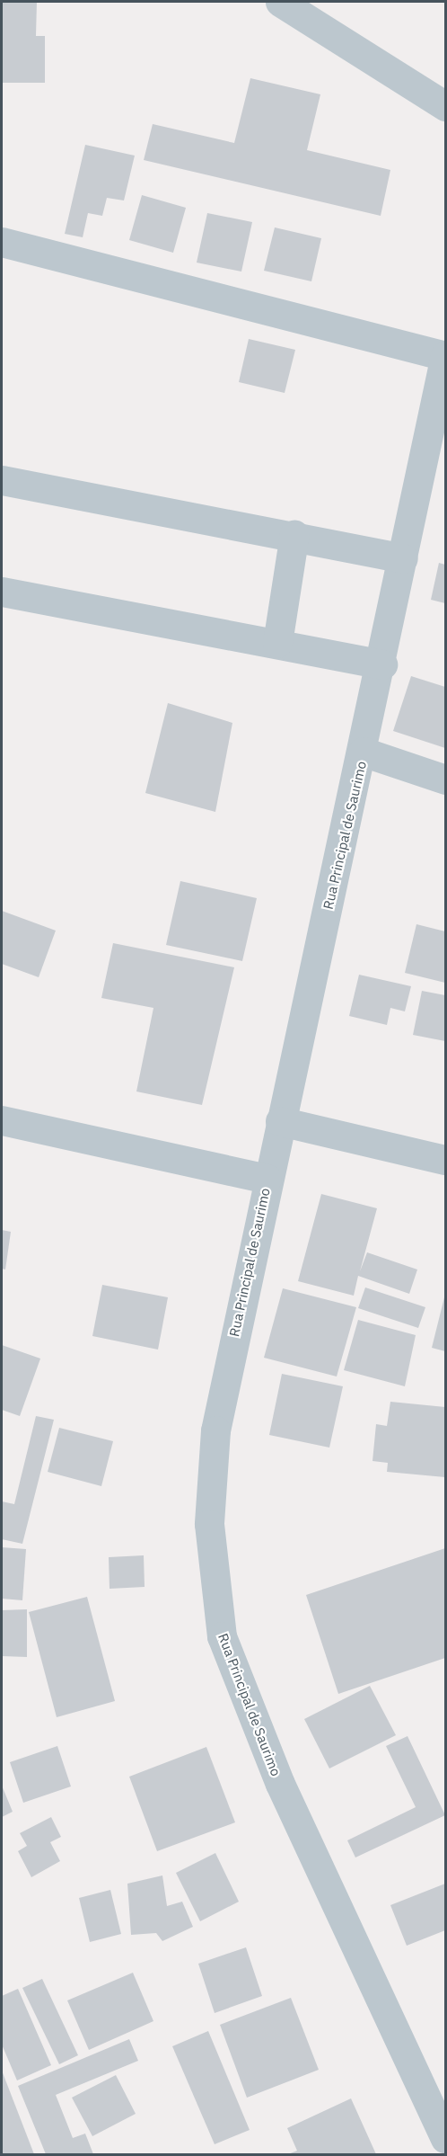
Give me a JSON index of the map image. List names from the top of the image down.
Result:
{
  "streets": {
    "street": ["Rua Principal de Saurimo"]
  }
}
